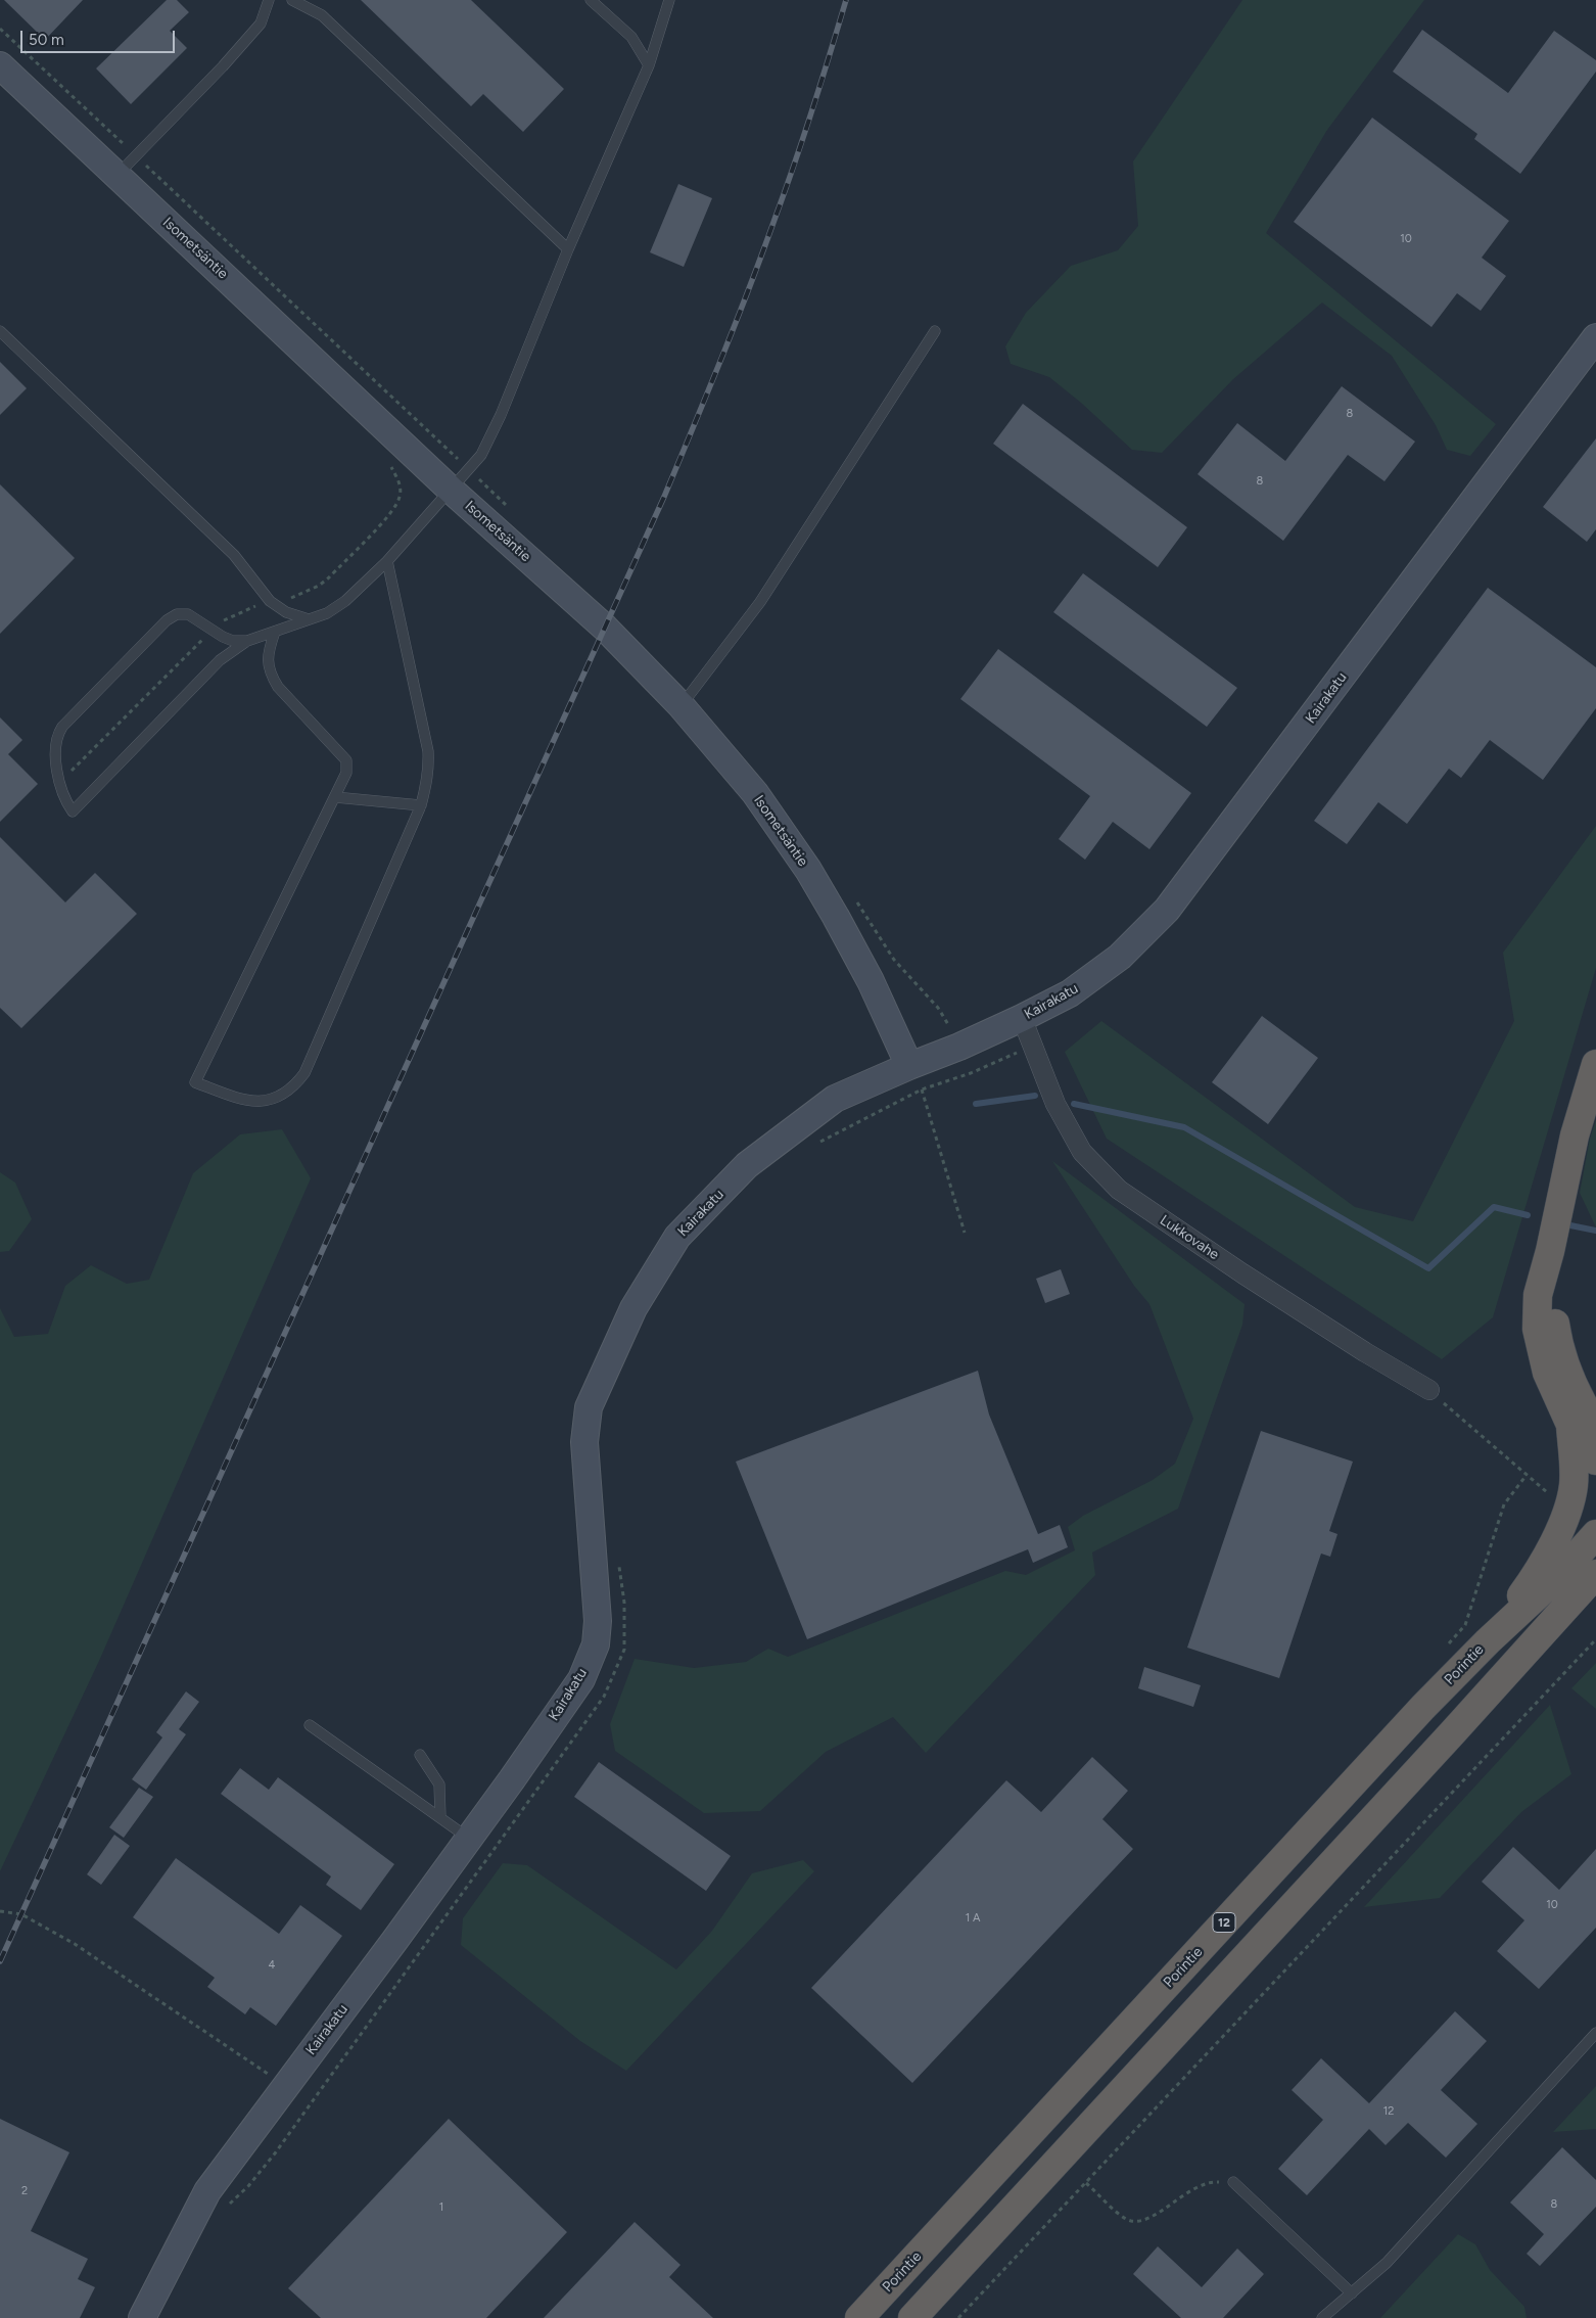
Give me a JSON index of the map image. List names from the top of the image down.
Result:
{
  "streets": {
    "highway": ["Porintie", "12"],
    "main road": ["Isometsäntie", "Kairakatu"],
    "street": ["Lukkovahe"]
  },
  "crossings": [
    ["Isometsäntie", "Kairakatu"],
    ["Kairakatu", "Lukkovahe"]
  ],
  "house_numbers": [
    "10",
    "8",
    "8",
    "10",
    "1 A",
    "4",
    "12",
    "2",
    "8",
    "1"
  ],
  "scale_bar": "50 m"
}
